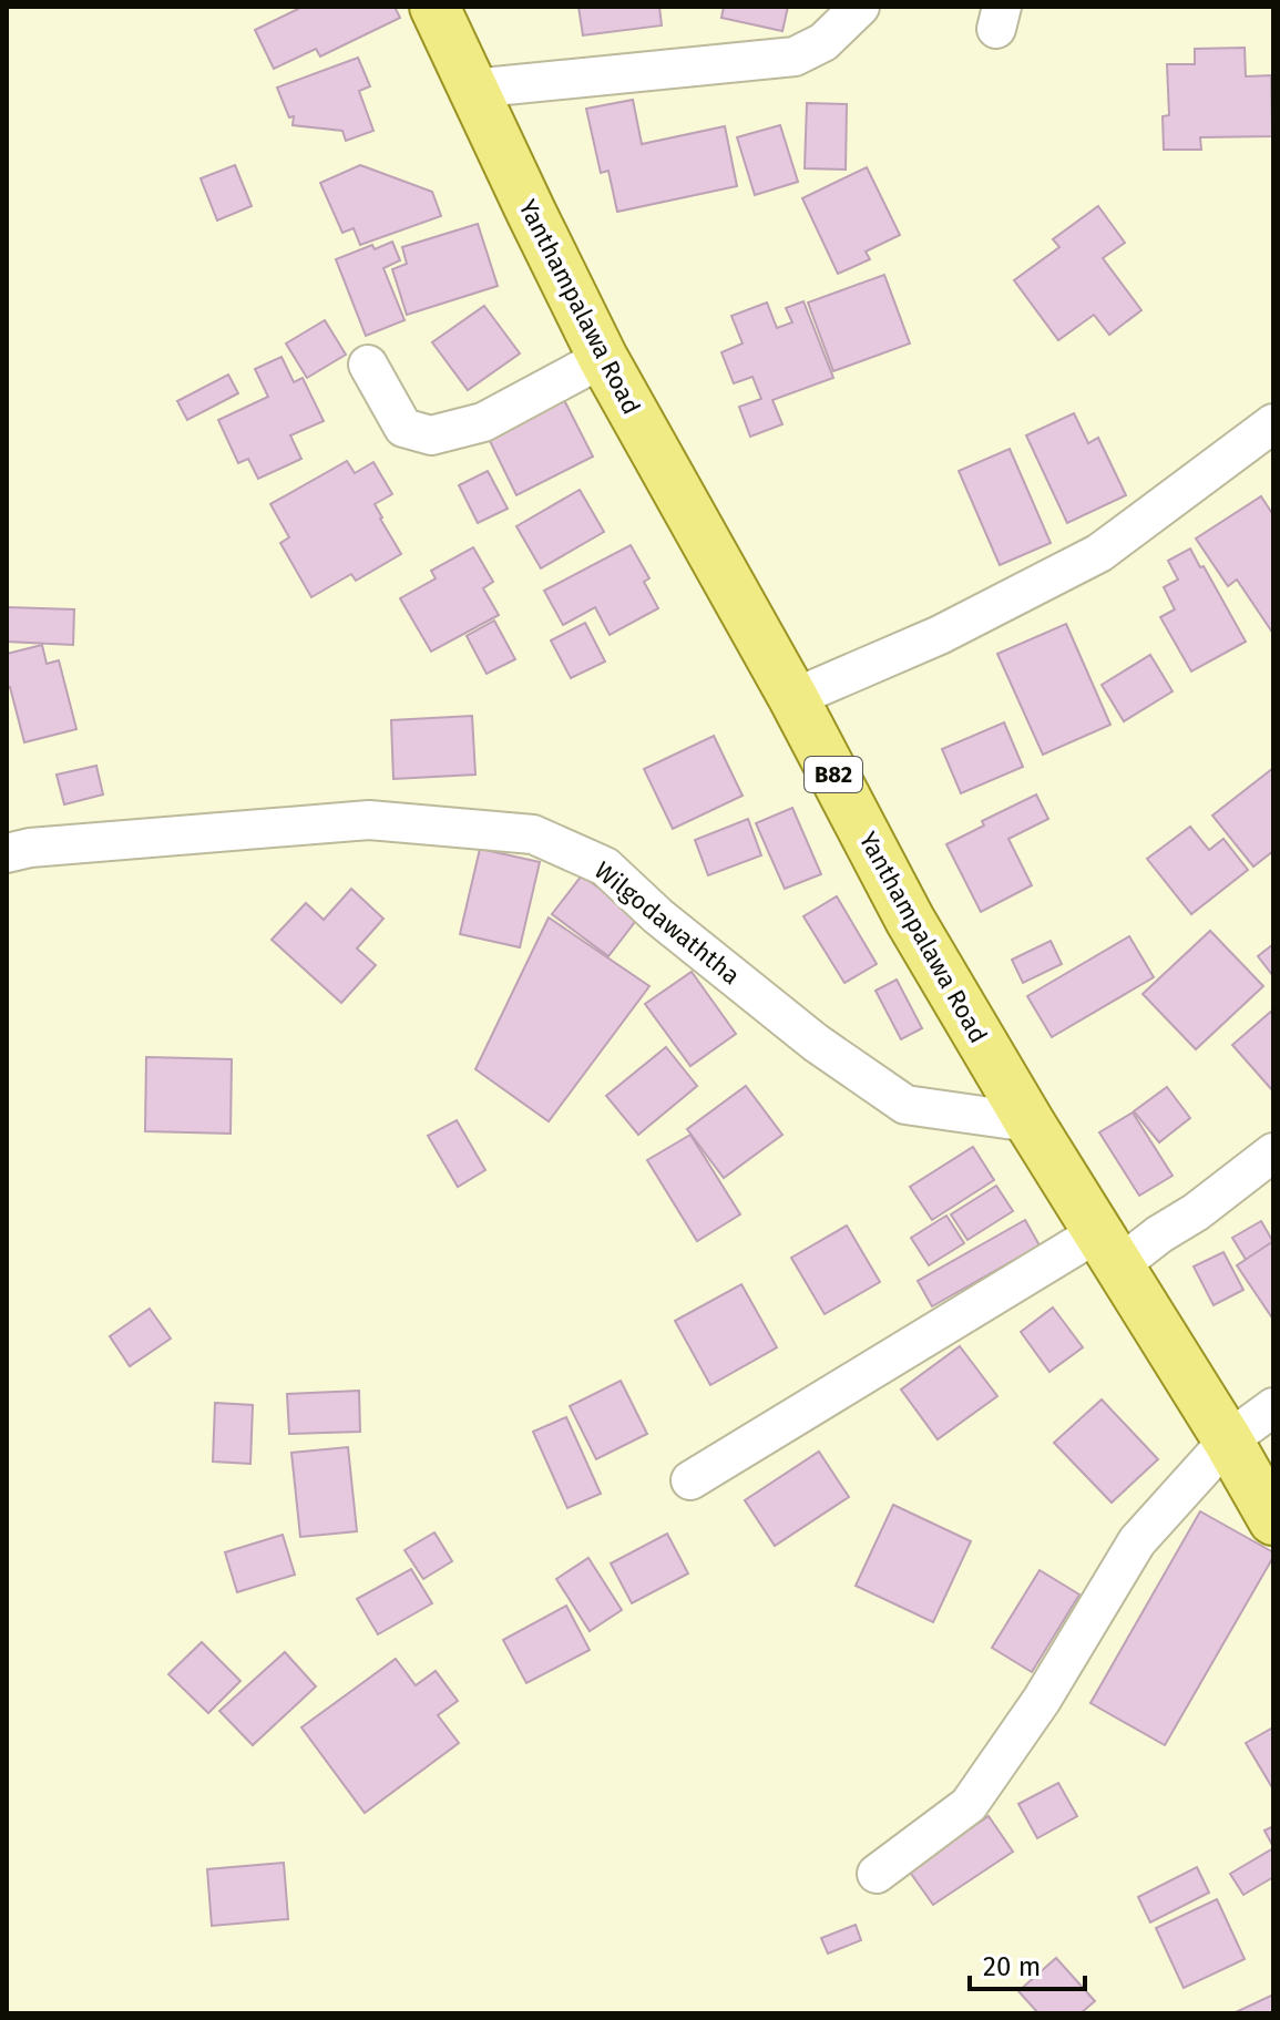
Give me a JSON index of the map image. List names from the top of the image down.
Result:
{
  "streets": {
    "main road": ["Yanthampalawa Road", "B82"],
    "street": ["Wilgodawaththa"]
  },
  "crossings": [
    ["Yanthampalawa Road", "Wilgodawaththa"]
  ],
  "scale_bar": "20 m"
}
